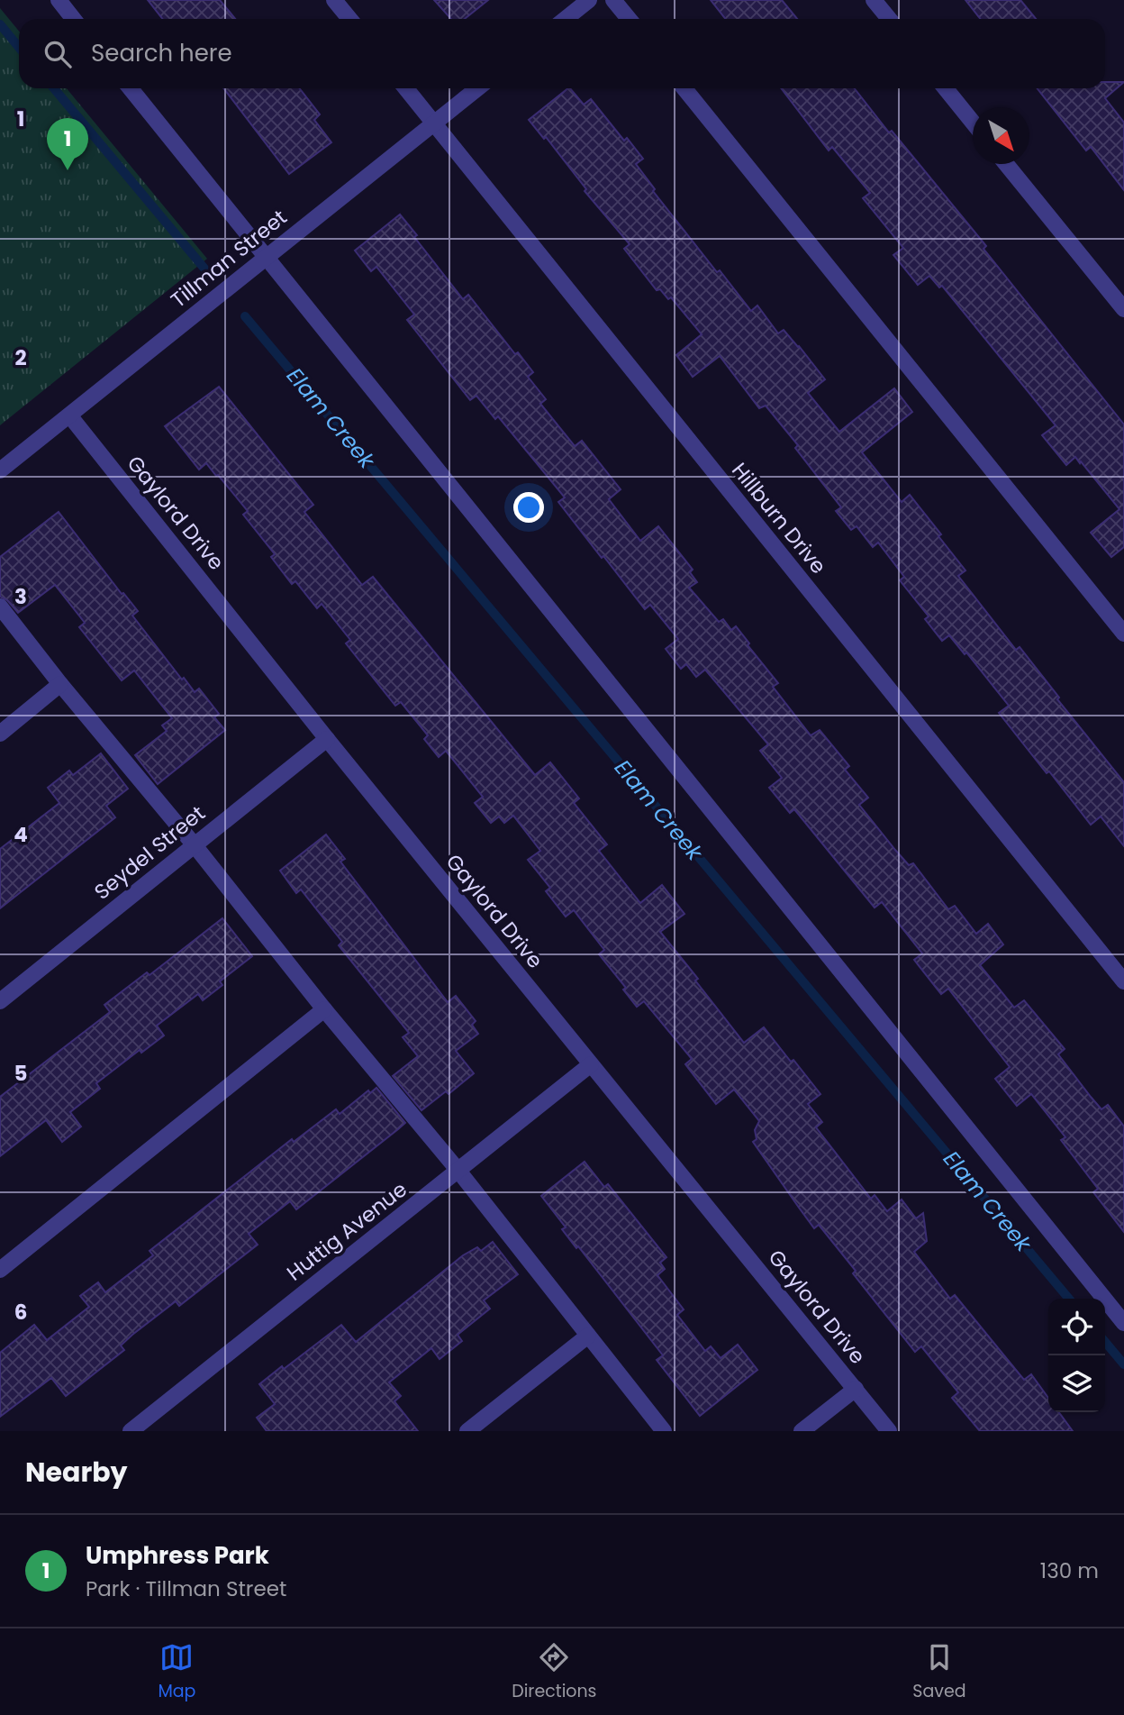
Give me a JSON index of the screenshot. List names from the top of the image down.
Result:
{
  "streets": {
    "street": [
      "Tillman Street",
      "Gaylord Drive",
      "Hillburn Drive",
      "Seydel Street",
      "Huttig Avenue"
    ]
  },
  "crossings": [
    ["Tillman Street", "Gaylord Drive"],
    ["Tillman Street", "Hillburn Drive"],
    ["Gaylord Drive", "Seydel Street"],
    ["Gaylord Drive", "Huttig Avenue"]
  ],
  "water": ["Elam Creek"],
  "north": "bottom right",
  "page": {
    "search": "Search here",
    "pins": "1",
    "heading": "Nearby",
    "list": [
      {
        "mark": "1",
        "name": "Umphress Park",
        "note": "Park · Tillman Street",
        "value": "130 m"
      }
    ],
    "nav": ["Map", "Directions", "Saved"]
  },
  "grid": {
    "rows": [
      "1",
      "2",
      "3",
      "4",
      "5",
      "6"
    ]
  }
}
